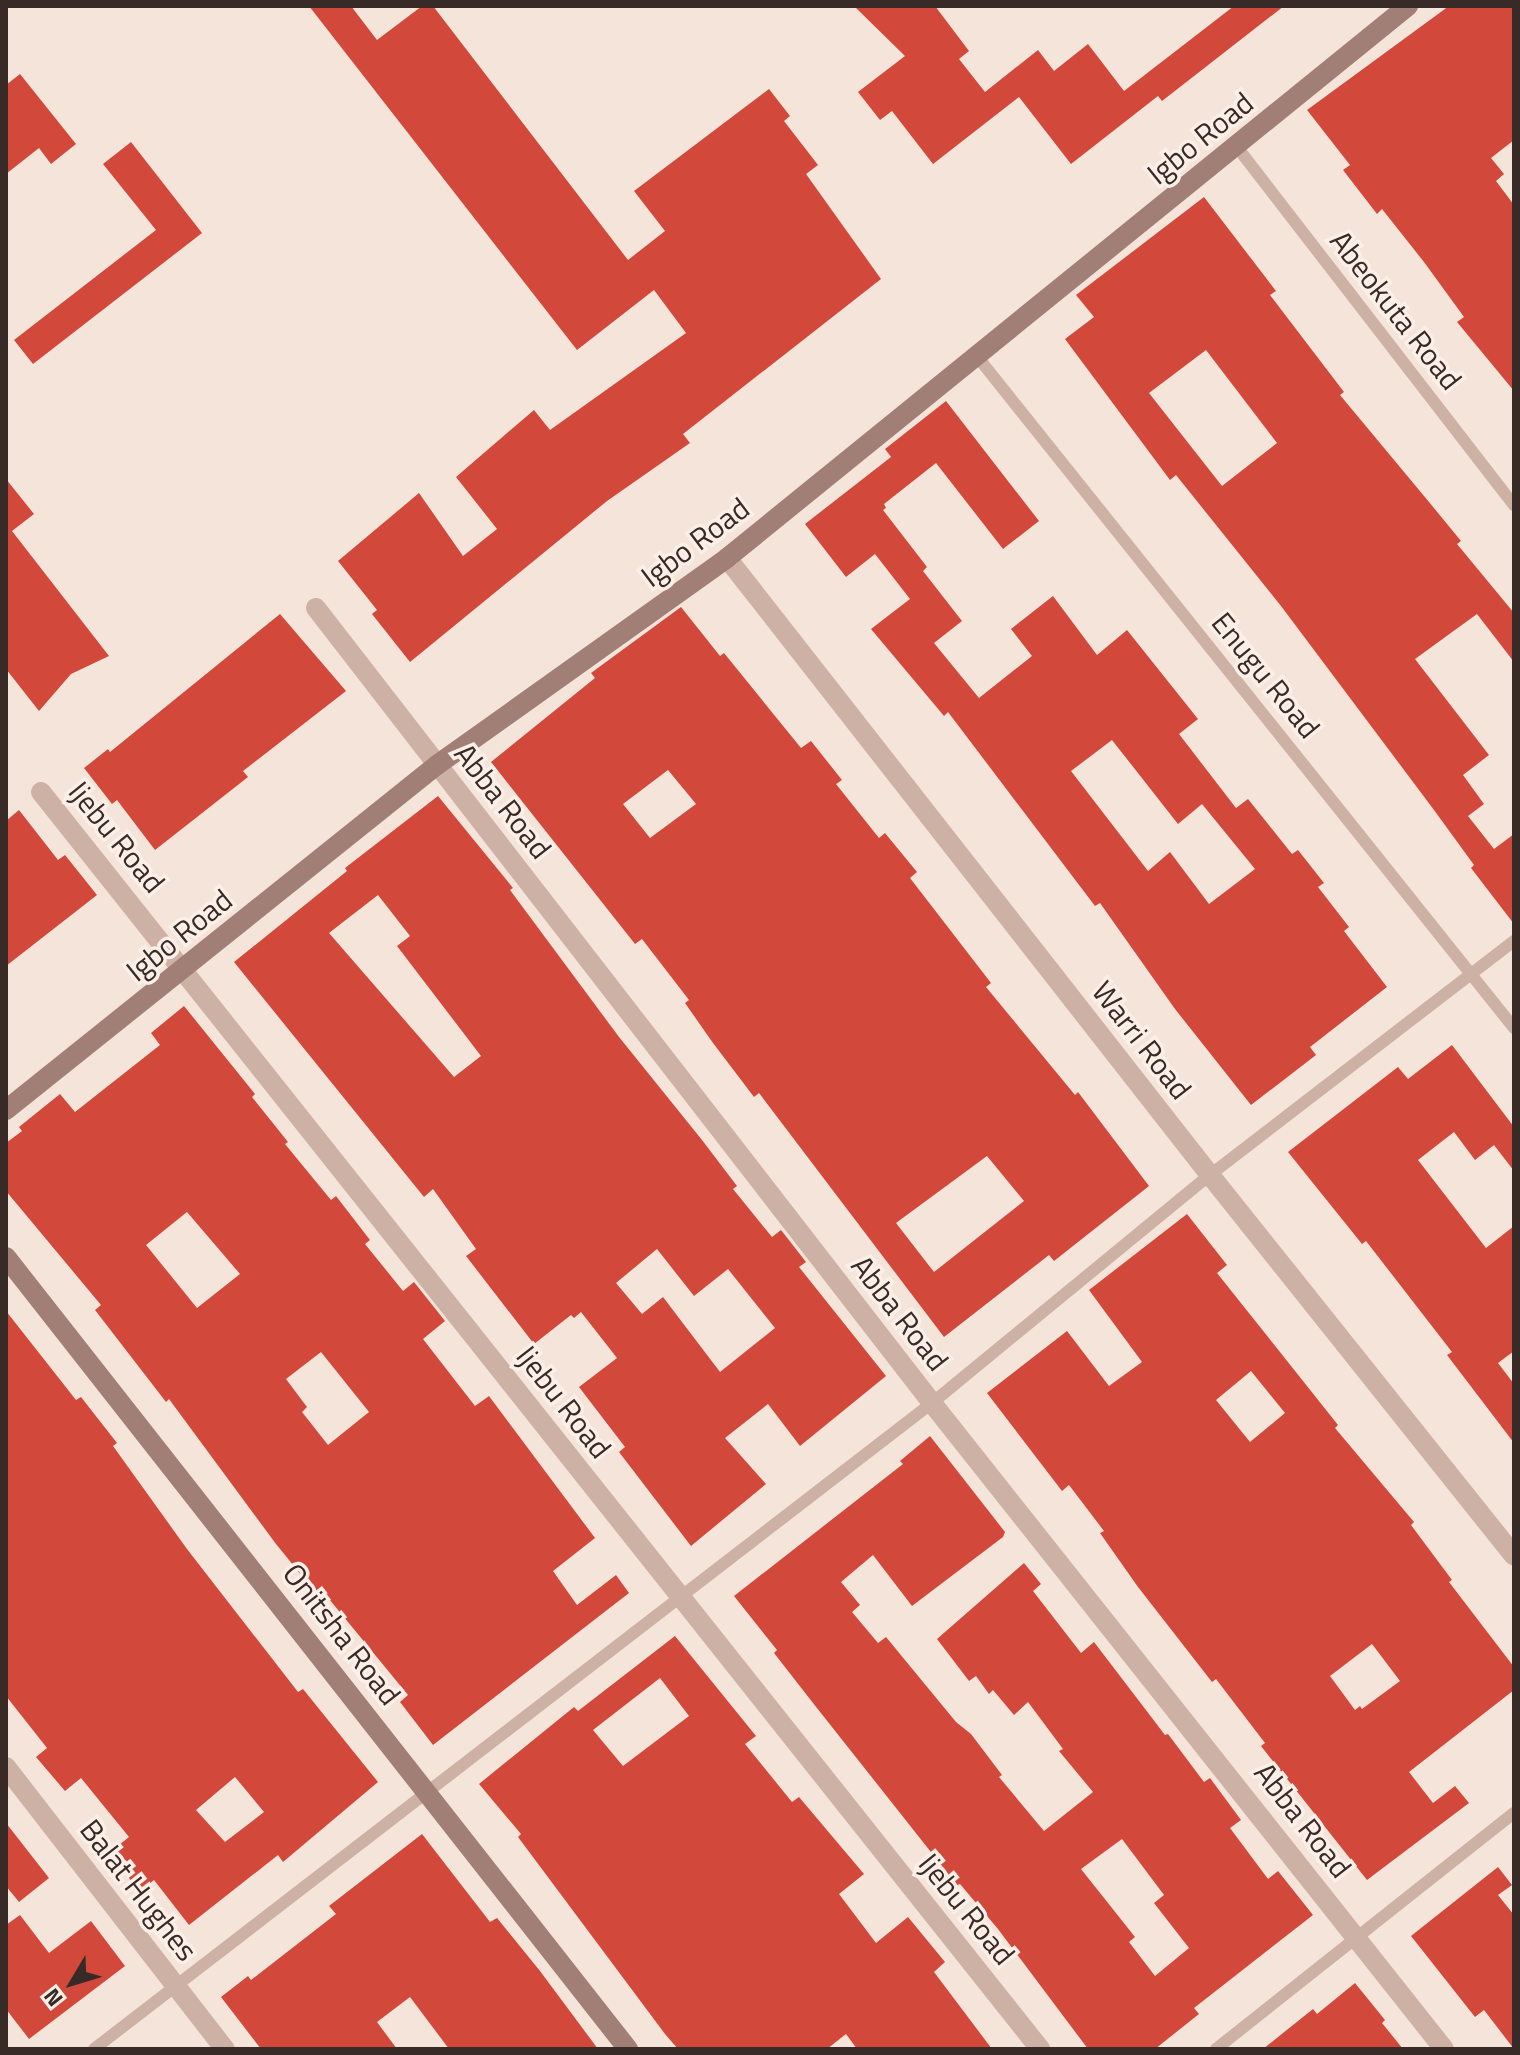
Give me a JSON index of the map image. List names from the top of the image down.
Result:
{
  "streets": {
    "street": [
      "Igbo Road",
      "Abba Road",
      "Ijebu Road",
      "Warri Road",
      "Onitsha Road",
      "Balat Hughes"
    ],
    "lane": ["Abeokuta Road", "Enugu Road"]
  },
  "crossings": [
    ["Igbo Road", "Abeokuta Road"],
    ["Igbo Road", "Enugu Road"],
    ["Igbo Road", "Abba Road"],
    ["Igbo Road", "Ijebu Road"],
    ["Igbo Road", "Warri Road"]
  ],
  "north": "bottom left"
}
